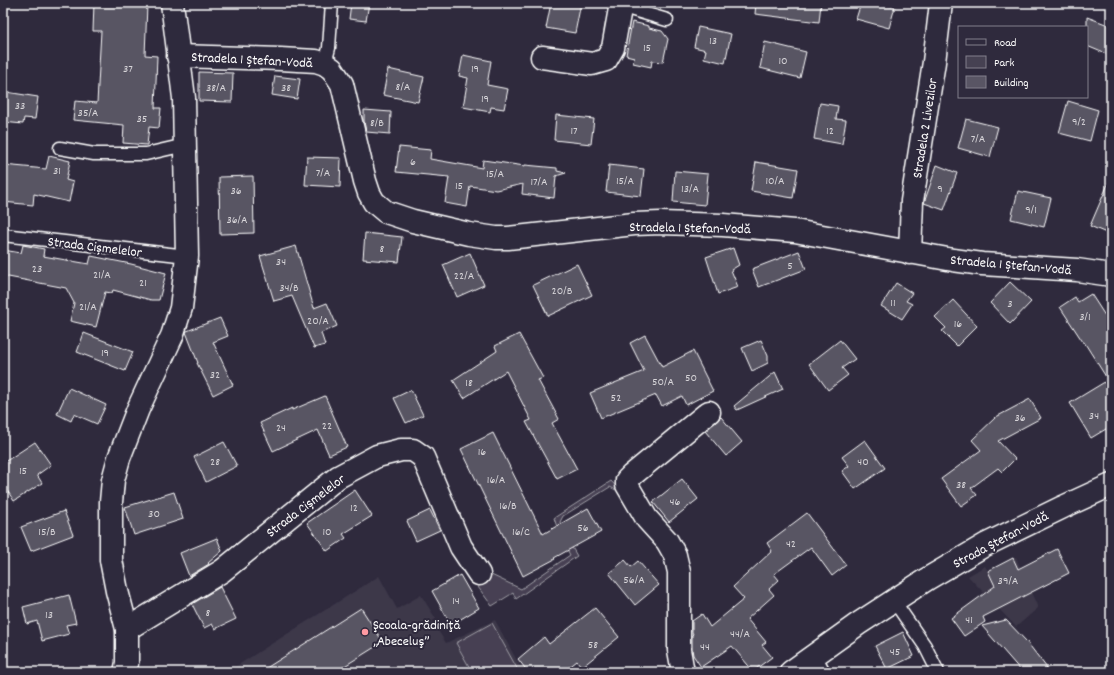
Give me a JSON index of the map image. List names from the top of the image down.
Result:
{
  "streets": {
    "street": [
      "Stradela 1 Ștefan-Vodă",
      "Stradela 2 Livezilor",
      "Strada Cișmelelor",
      "Strada Ștefan-Vodă"
    ]
  },
  "crossings": [
    ["Stradela 1 Ștefan-Vodă", "Stradela 2 Livezilor"]
  ],
  "places": ["Şcoala-grădiniţă „Abeceluş”"],
  "house_numbers": [
    "13",
    "15",
    "10",
    "37",
    "19",
    "8/A",
    "38/A",
    "38",
    "19",
    "33",
    "35/A",
    "35",
    "9/2",
    "8/B",
    "17",
    "12",
    "7/A",
    "6",
    "31",
    "7/A",
    "15/A",
    "15/A",
    "10/A",
    "17/A",
    "15",
    "13/A",
    "9",
    "36",
    "9/1",
    "36/A",
    "8",
    "34",
    "5",
    "23",
    "21/A",
    "22/A",
    "21",
    "34/B",
    "20/B",
    "11",
    "3",
    "21/A",
    "3/1",
    "20/A",
    "16",
    "19",
    "32",
    "50",
    "50/A",
    "18",
    "52",
    "34",
    "36",
    "22",
    "24",
    "16",
    "28",
    "40",
    "15",
    "16/A",
    "38",
    "46",
    "16/B",
    "12",
    "30",
    "56",
    "15/B",
    "10",
    "16/C",
    "42",
    "56/A",
    "39/A",
    "14",
    "8",
    "13",
    "41",
    "44/A",
    "58",
    "44",
    "45"
  ],
  "legend": ["Road", "Park", "Building"]
}
